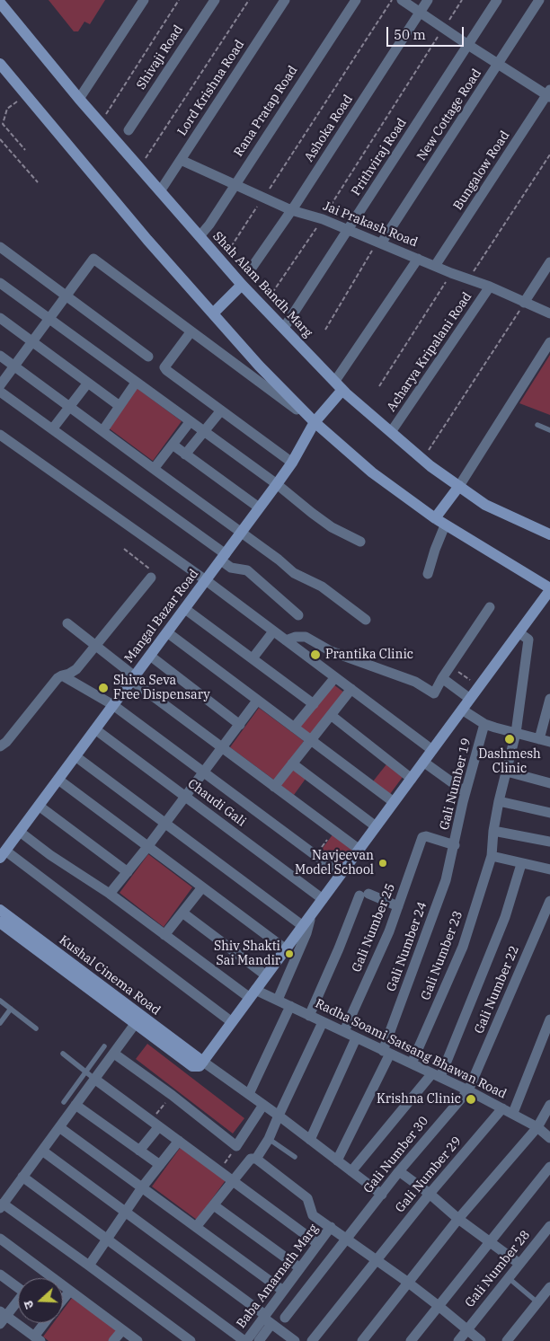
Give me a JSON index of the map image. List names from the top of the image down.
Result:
{
  "streets": {
    "street": [
      "Shivaji Road",
      "Lord Krishna Road",
      "Rana Pratap Road",
      "New Cottage Road",
      "Ashoka Road",
      "Prithviraj Road",
      "Bungalow Road",
      "Jai Prakash Road",
      "Shah Alam Bandh Marg",
      "Acharya Kripalani Road",
      "Mangal Bazar Road",
      "Gali Number 19",
      "Chaudi Gali",
      "Gali Number 25",
      "Gali Number 24",
      "Gali Number 23",
      "Kushal Cinema Road",
      "Gali Number 22",
      "Radha Soami Satsang Bhawan Road",
      "Gali Number 30",
      "Gali Number 29",
      "Gali Number 28",
      "Baba Amarnath Marg"
    ]
  },
  "crossings": [
    ["Lord Krishna Road", "Jai Prakash Road"],
    ["Lord Krishna Road", "Shah Alam Bandh Marg"],
    ["Rana Pratap Road", "Jai Prakash Road"],
    ["Rana Pratap Road", "Shah Alam Bandh Marg"],
    ["New Cottage Road", "Jai Prakash Road"],
    ["Ashoka Road", "Jai Prakash Road"],
    ["Prithviraj Road", "Jai Prakash Road"],
    ["Prithviraj Road", "Shah Alam Bandh Marg"],
    ["Bungalow Road", "Jai Prakash Road"],
    ["Jai Prakash Road", "Acharya Kripalani Road"],
    ["Shah Alam Bandh Marg", "Acharya Kripalani Road"],
    ["Shah Alam Bandh Marg", "Mangal Bazar Road"],
    ["Mangal Bazar Road", "Chaudi Gali"],
    ["Mangal Bazar Road", "Radha Soami Satsang Bhawan Road"],
    ["Gali Number 19", "Gali Number 25"],
    ["Gali Number 19", "Gali Number 24"],
    ["Gali Number 25", "Gali Number 24"],
    ["Gali Number 25", "Radha Soami Satsang Bhawan Road"],
    ["Gali Number 24", "Radha Soami Satsang Bhawan Road"],
    ["Gali Number 23", "Radha Soami Satsang Bhawan Road"],
    ["Gali Number 22", "Radha Soami Satsang Bhawan Road"],
    ["Gali Number 22", "Gali Number 30"],
    ["Radha Soami Satsang Bhawan Road", "Gali Number 30"],
    ["Radha Soami Satsang Bhawan Road", "Gali Number 29"]
  ],
  "places": [
    "Prantika Clinic",
    "Shiva Seva Free Dispensary",
    "Dashmesh Clinic",
    "Navjeevan Model School",
    "Shiv Shakti Sai Mandir",
    "Krishna Clinic"
  ],
  "scale_bar": "50 m",
  "north": "left"
}
